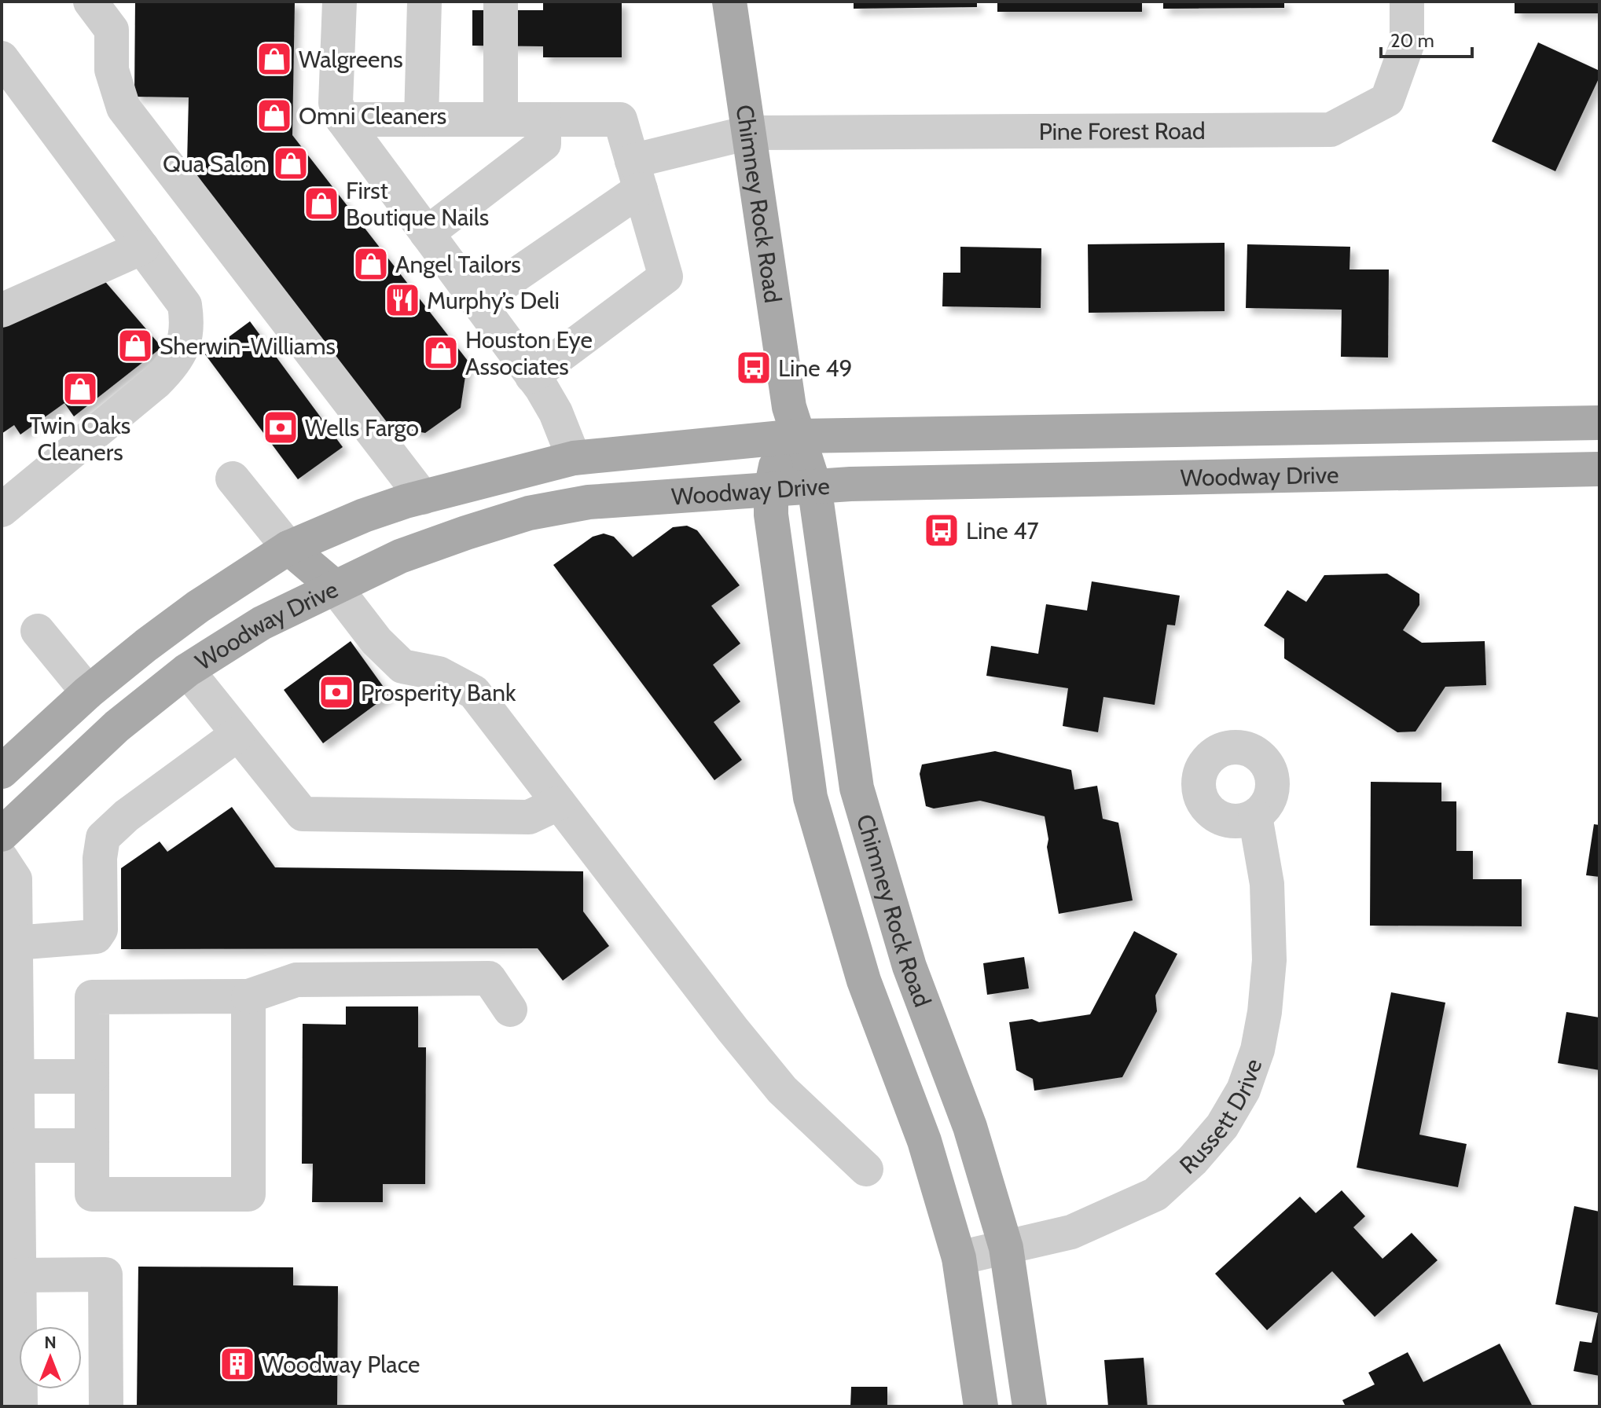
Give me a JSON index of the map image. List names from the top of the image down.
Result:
{
  "streets": {
    "main road": ["Chimney Rock Road", "Woodway Drive"],
    "street": ["Pine Forest Road", "Russett Drive"]
  },
  "crossings": [
    ["Pine Forest Road", "Chimney Rock Road"],
    ["Chimney Rock Road", "Woodway Drive"],
    ["Chimney Rock Road", "Russett Drive"]
  ],
  "places": {
    "shop": [
      "Walgreens",
      "Omni Cleaners",
      "Qua Salon",
      "First Boutique Nails",
      "Angel Tailors",
      "Sherwin-Williams",
      "Houston Eye Associates",
      "Twin Oaks Cleaners"
    ],
    "restaurant": ["Murphy’s Deli"],
    "bus stop": ["Line 49", "Line 47"],
    "bank": ["Wells Fargo", "Prosperity Bank"],
    "building": ["Woodway Place"]
  },
  "scale_bar": "20 m",
  "north": "top"
}
